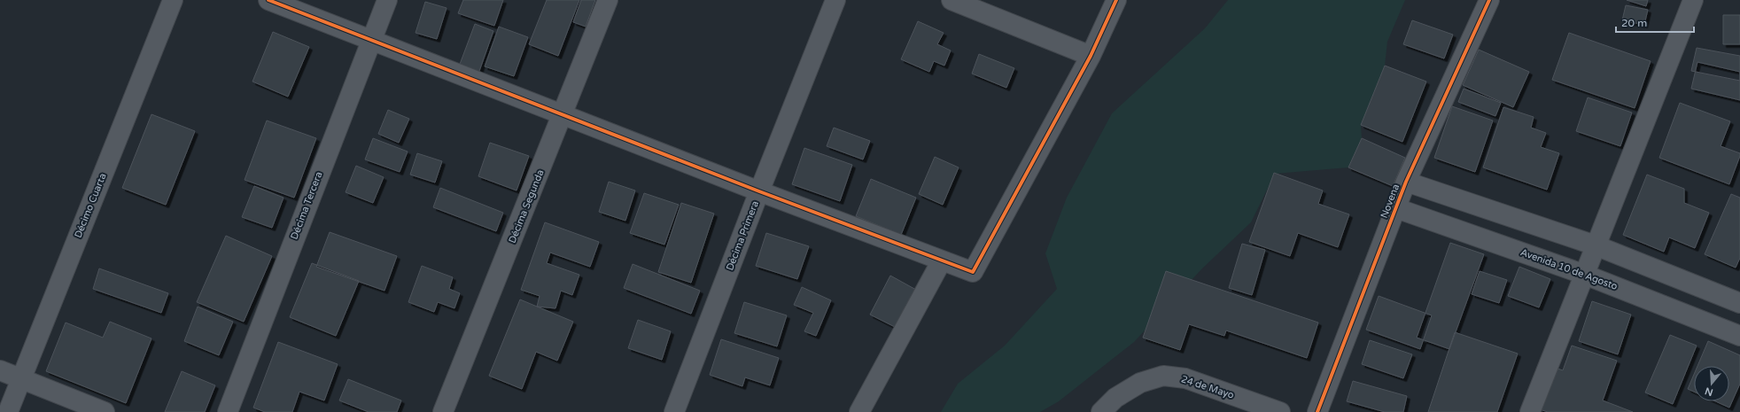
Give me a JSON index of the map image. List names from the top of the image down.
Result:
{
  "streets": {
    "street": [
      "Novena",
      "Décimo Cuarta",
      "Décima Tercera",
      "Décima Segunda",
      "Décima Primera",
      "Avenida 10 de Agosto",
      "24 de Mayo"
    ]
  },
  "crossings": [
    ["Novena", "Avenida 10 de Agosto"]
  ],
  "scale_bar": "20 m",
  "north": "bottom"
}
